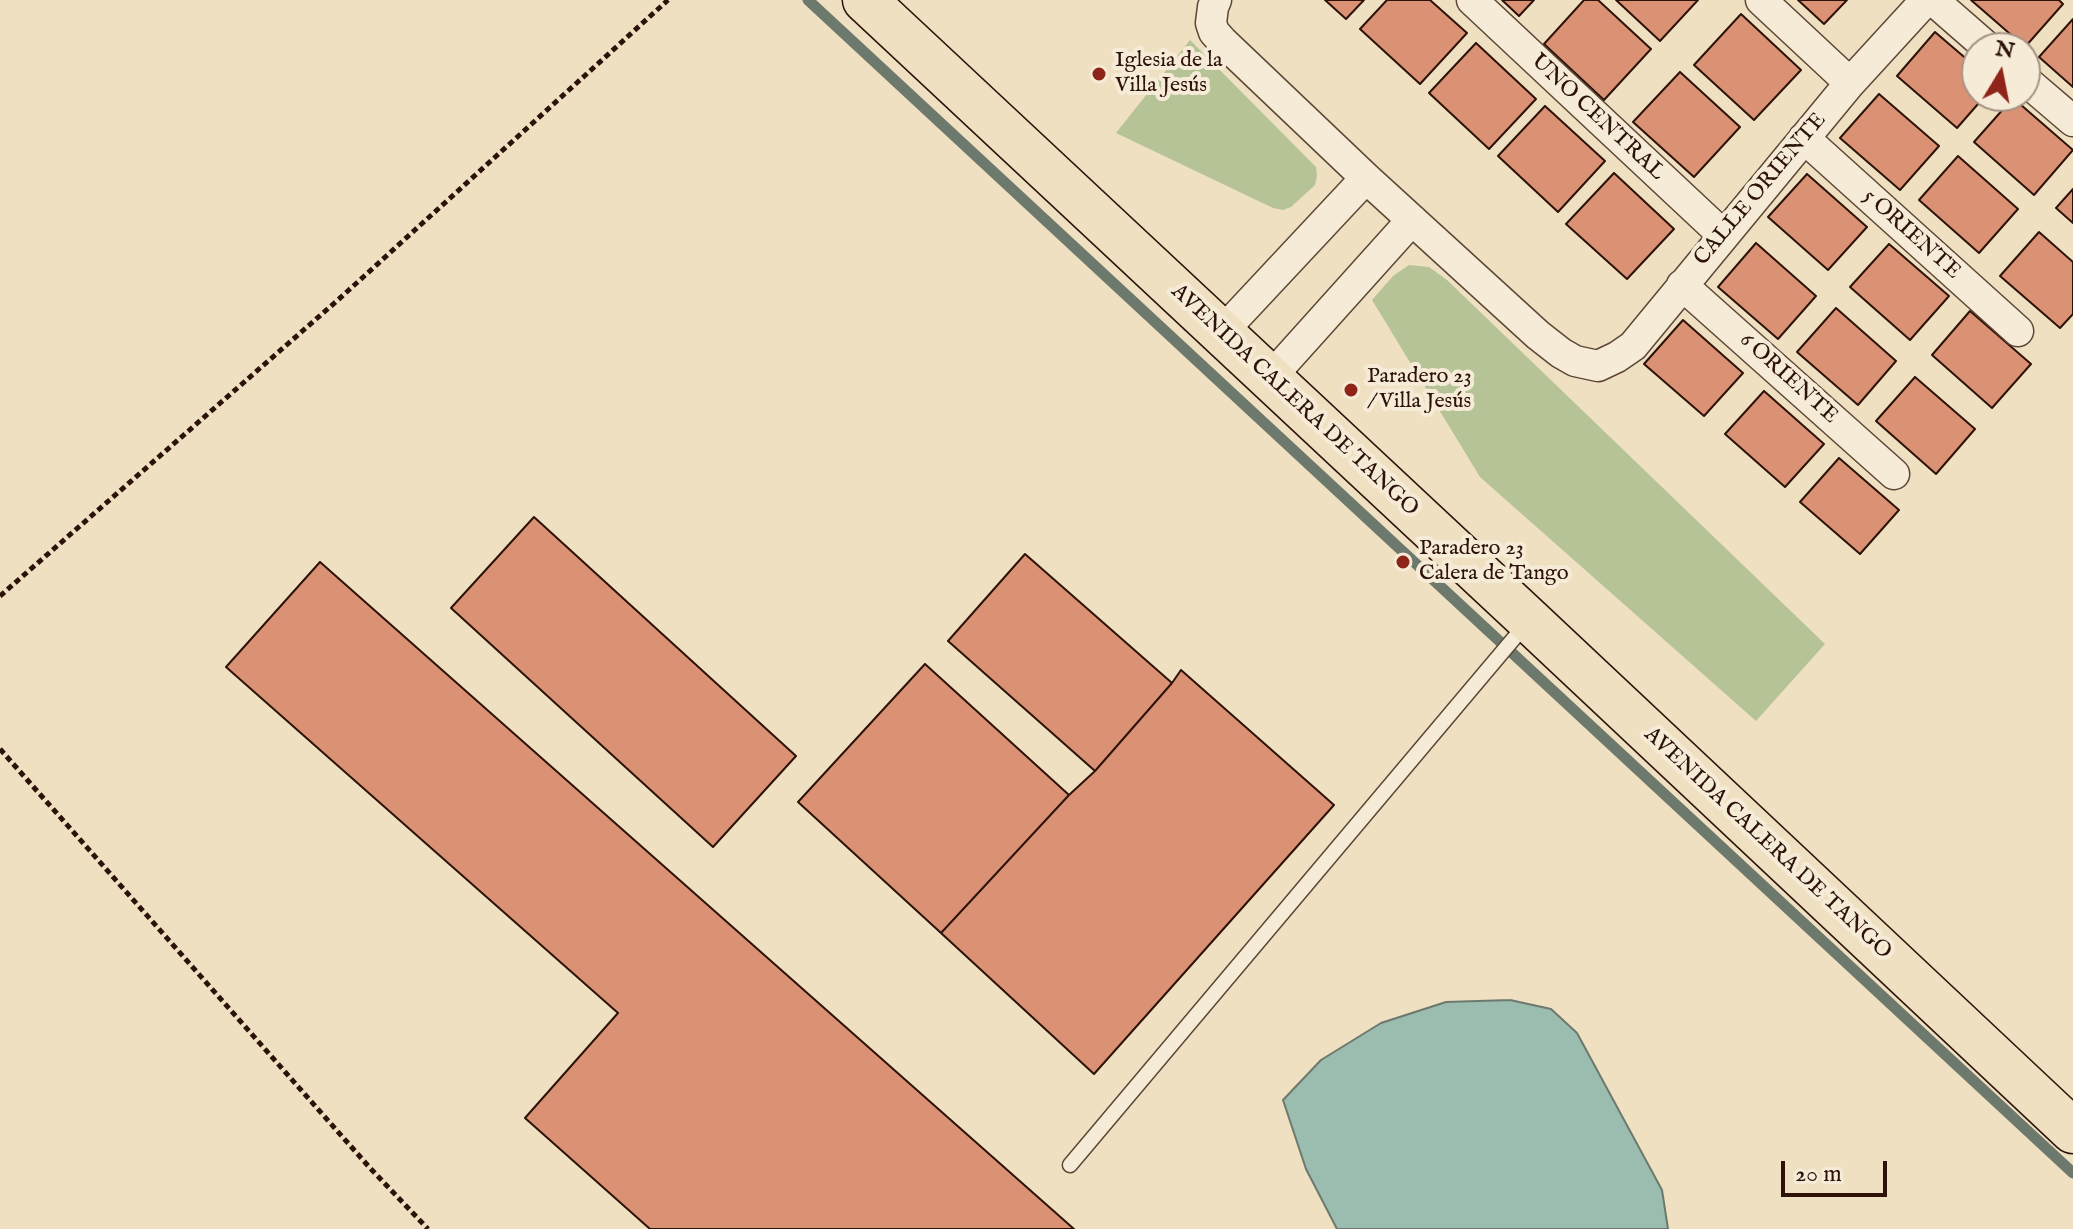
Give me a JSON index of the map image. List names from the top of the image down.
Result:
{
  "streets": {
    "main road": ["AVENIDA CALERA DE TANGO"],
    "street": [
      "UNO CENTRAL",
      "CALLE ORIENTE",
      "5 ORIENTE",
      "6 ORIENTE"
    ]
  },
  "crossings": [
    ["UNO CENTRAL", "CALLE ORIENTE"],
    ["CALLE ORIENTE", "5 ORIENTE"],
    ["CALLE ORIENTE", "6 ORIENTE"]
  ],
  "places": ["Iglesia de la Villa Jesús", "Paradero 23 / Villa Jesús", "Paradero 23 Calera de Tango"],
  "scale_bar": "20 m",
  "north": "top"
}
